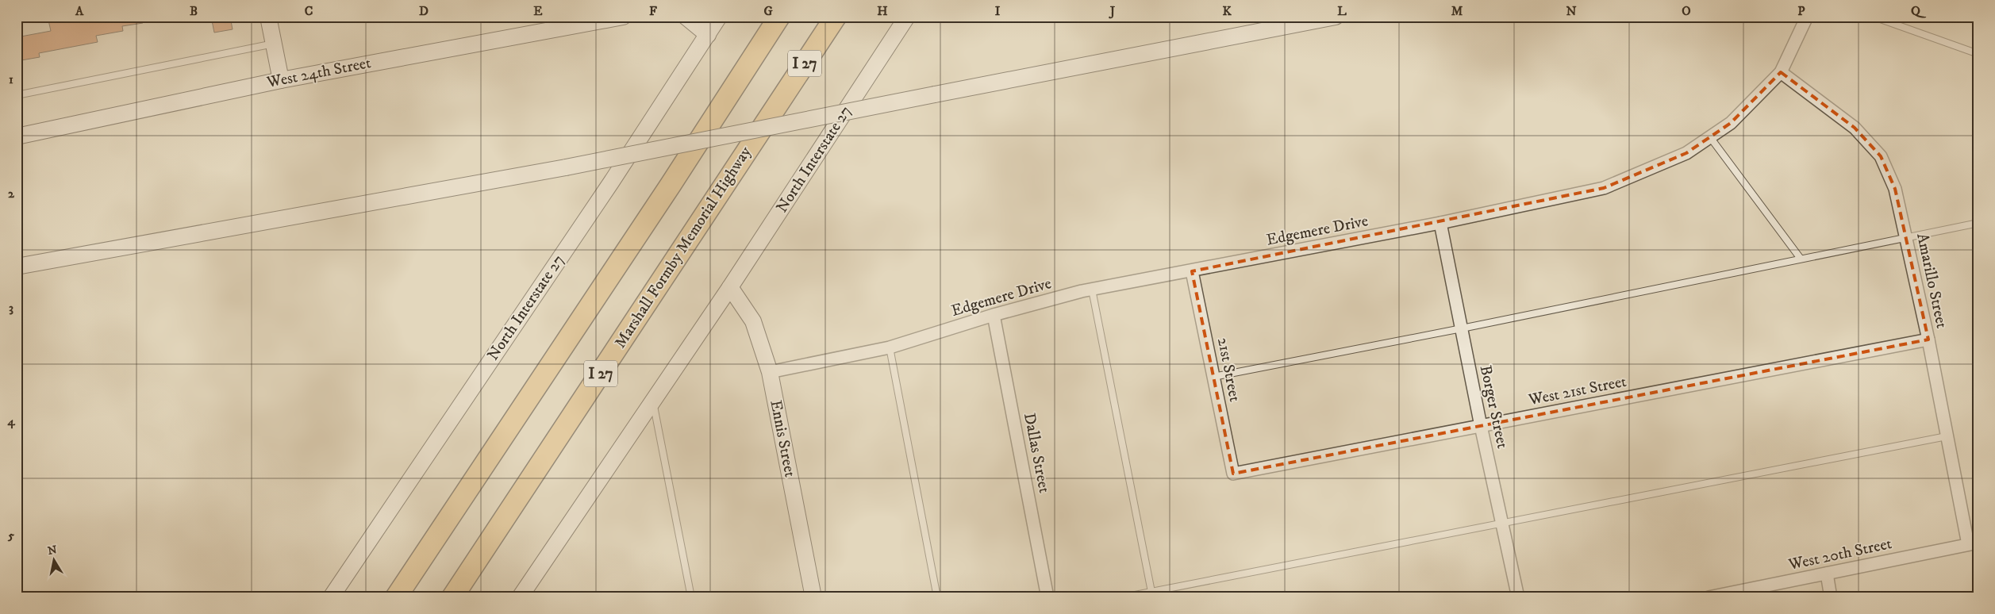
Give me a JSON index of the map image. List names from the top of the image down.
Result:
{
  "streets": {
    "highway": ["I 27", "Marshall Formby Memorial Highway"],
    "street": [
      "West 24th Street",
      "North Interstate 27",
      "Edgemere Drive",
      "Amarillo Street",
      "21st Street",
      "West 21st Street",
      "Borger Street",
      "Ennis Street",
      "Dallas Street",
      "West 20th Street"
    ]
  },
  "crossings": [
    ["North Interstate 27", "Ennis Street"],
    ["Edgemere Drive", "Amarillo Street"],
    ["Edgemere Drive", "21st Street"],
    ["Edgemere Drive", "Borger Street"],
    ["Edgemere Drive", "Ennis Street"],
    ["Edgemere Drive", "Dallas Street"],
    ["Amarillo Street", "West 21st Street"],
    ["Amarillo Street", "West 20th Street"],
    ["21st Street", "West 21st Street"],
    ["West 21st Street", "Borger Street"]
  ],
  "north": "top",
  "grid": {
    "columns": [
      "A",
      "B",
      "C",
      "D",
      "E",
      "F",
      "G",
      "H",
      "I",
      "J",
      "K",
      "L",
      "M",
      "N",
      "O",
      "P",
      "Q"
    ],
    "rows": [
      "1",
      "2",
      "3",
      "4",
      "5"
    ]
  }
}
